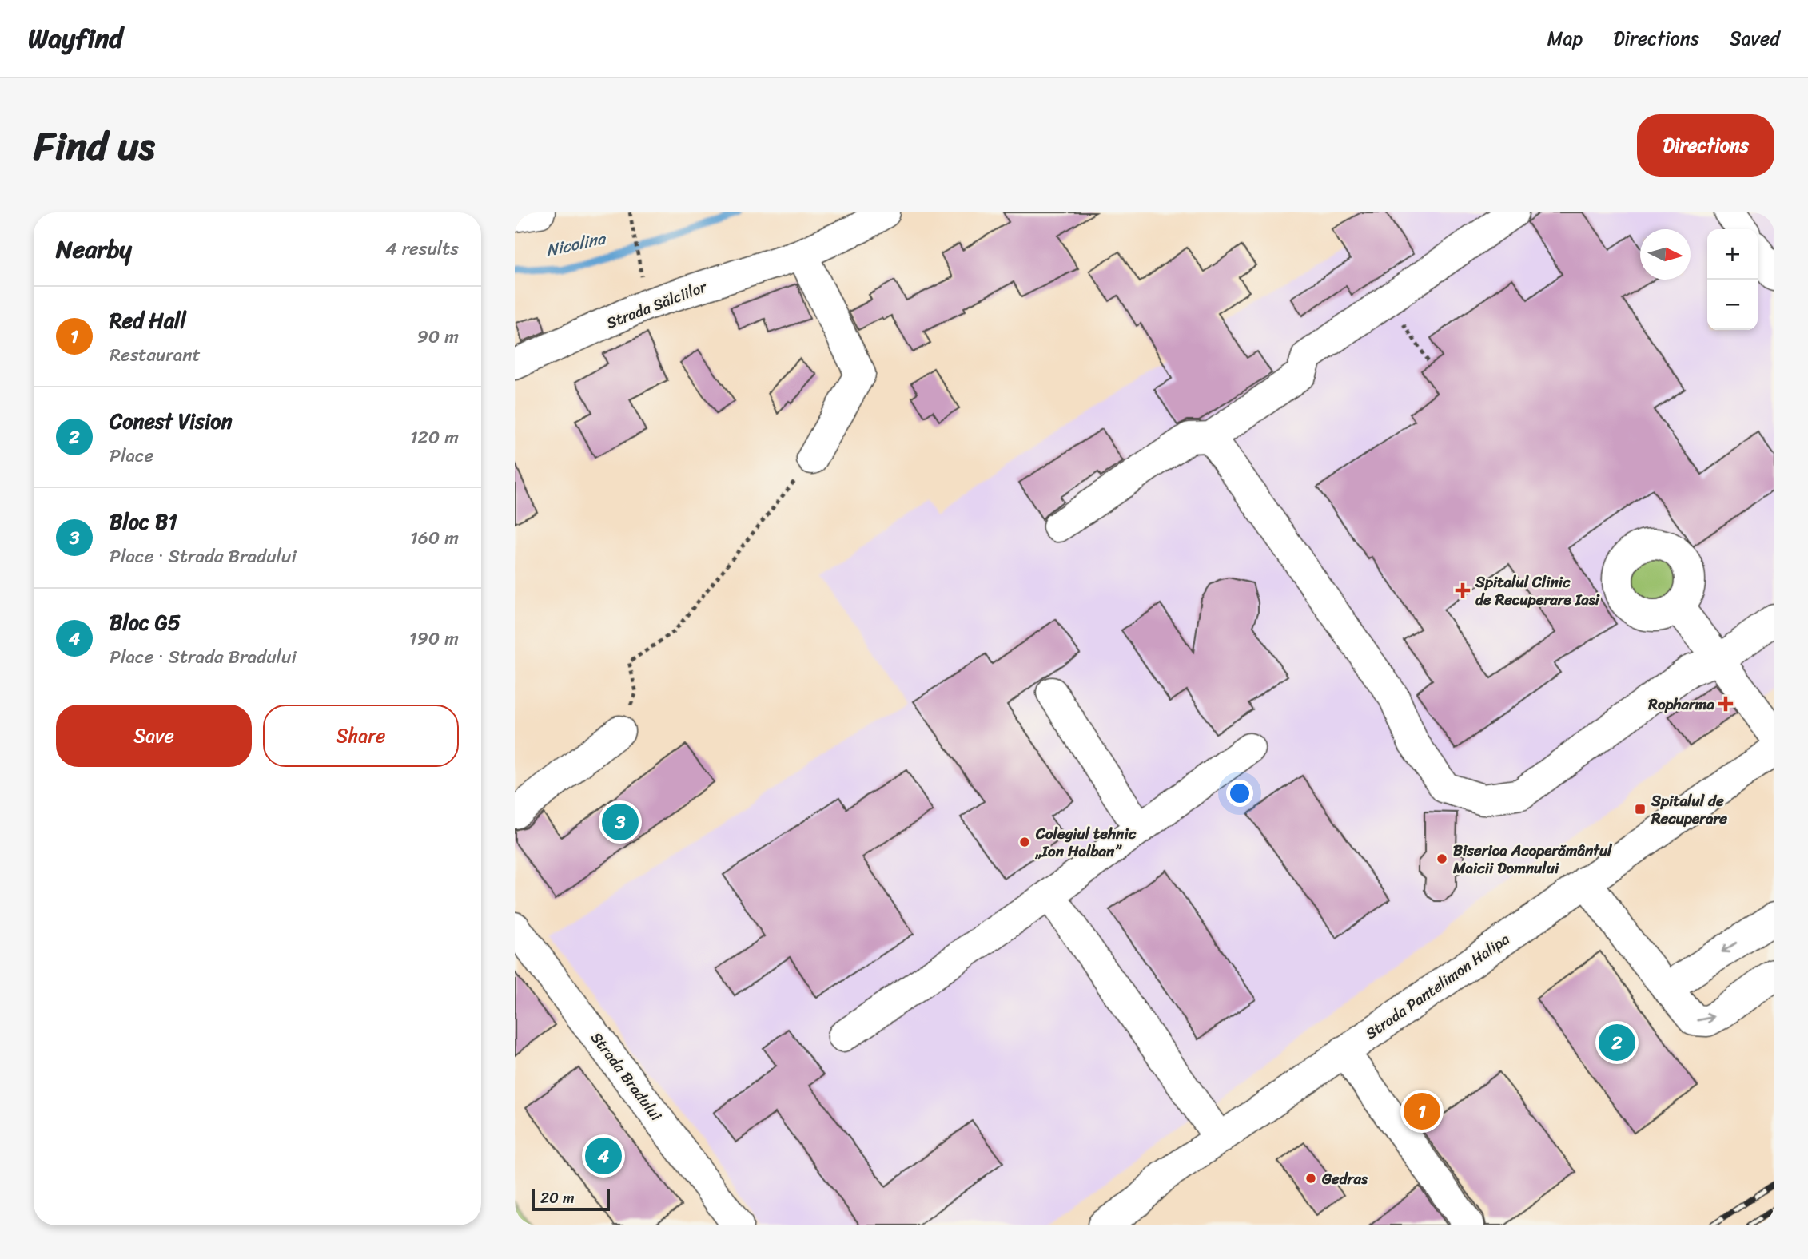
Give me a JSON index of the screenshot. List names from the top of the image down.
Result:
{
  "streets": {
    "street": ["Strada Sălciilor", "Strada Pantelimon Halipa", "Strada Bradului"]
  },
  "water": ["Nicolina"],
  "places": {
    "health": ["Spitalul Clinic de Recuperare Iasi", "Ropharma"],
    "transit": ["Spitalul de Recuperare"],
    "other": ["Colegiul tehnic „Ion Holban”", "Biserica Acoperământul Maicii Domnului", "Gedras"]
  },
  "scale_bar": "20 m",
  "north": "right",
  "page": {
    "header": "Wayfind",
    "nav": ["Map", "Directions", "Saved"],
    "title": "Find us",
    "buttons": [
      "Directions",
      ["Save", "Share"]
    ],
    "heading": ["Nearby", "4 results"],
    "map_buttons": ["+", "−"],
    "list": [
      {
        "mark": "1",
        "name": "Red Hall",
        "note": "Restaurant",
        "value": "90 m"
      },
      {
        "mark": "2",
        "name": "Conest Vision",
        "note": "Place",
        "value": "120 m"
      },
      {
        "mark": "3",
        "name": "Bloc B1",
        "note": "Place · Strada Bradului",
        "value": "160 m"
      },
      {
        "mark": "4",
        "name": "Bloc G5",
        "note": "Place · Strada Bradului",
        "value": "190 m"
      }
    ],
    "pins": [
      "3",
      "2",
      "1",
      "4"
    ],
    "scale": "20 m"
  }
}
